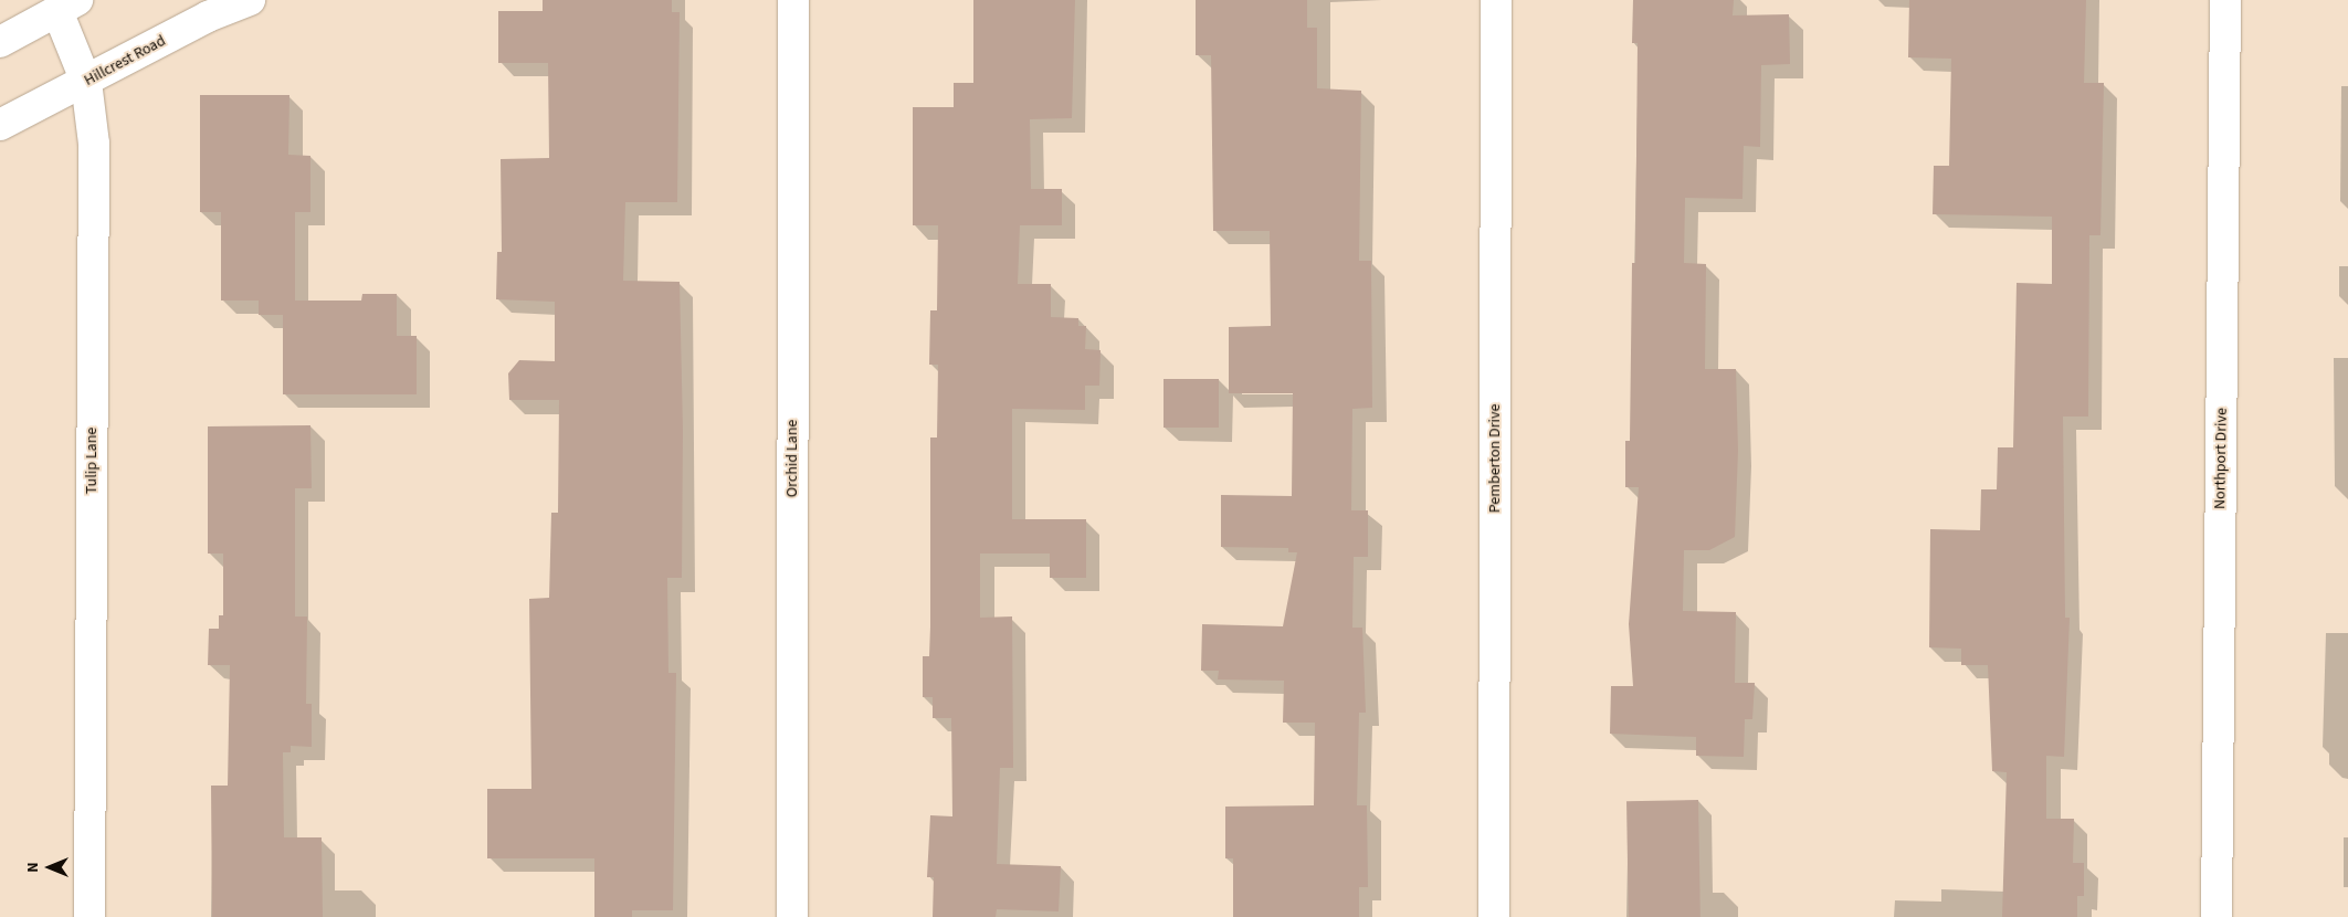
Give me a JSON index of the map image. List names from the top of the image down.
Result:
{
  "streets": {
    "street": [
      "Hillcrest Road",
      "Orchid Lane",
      "Pemberton Drive",
      "Northport Drive",
      "Tulip Lane"
    ]
  },
  "crossings": [
    ["Hillcrest Road", "Tulip Lane"]
  ],
  "north": "left"
}
